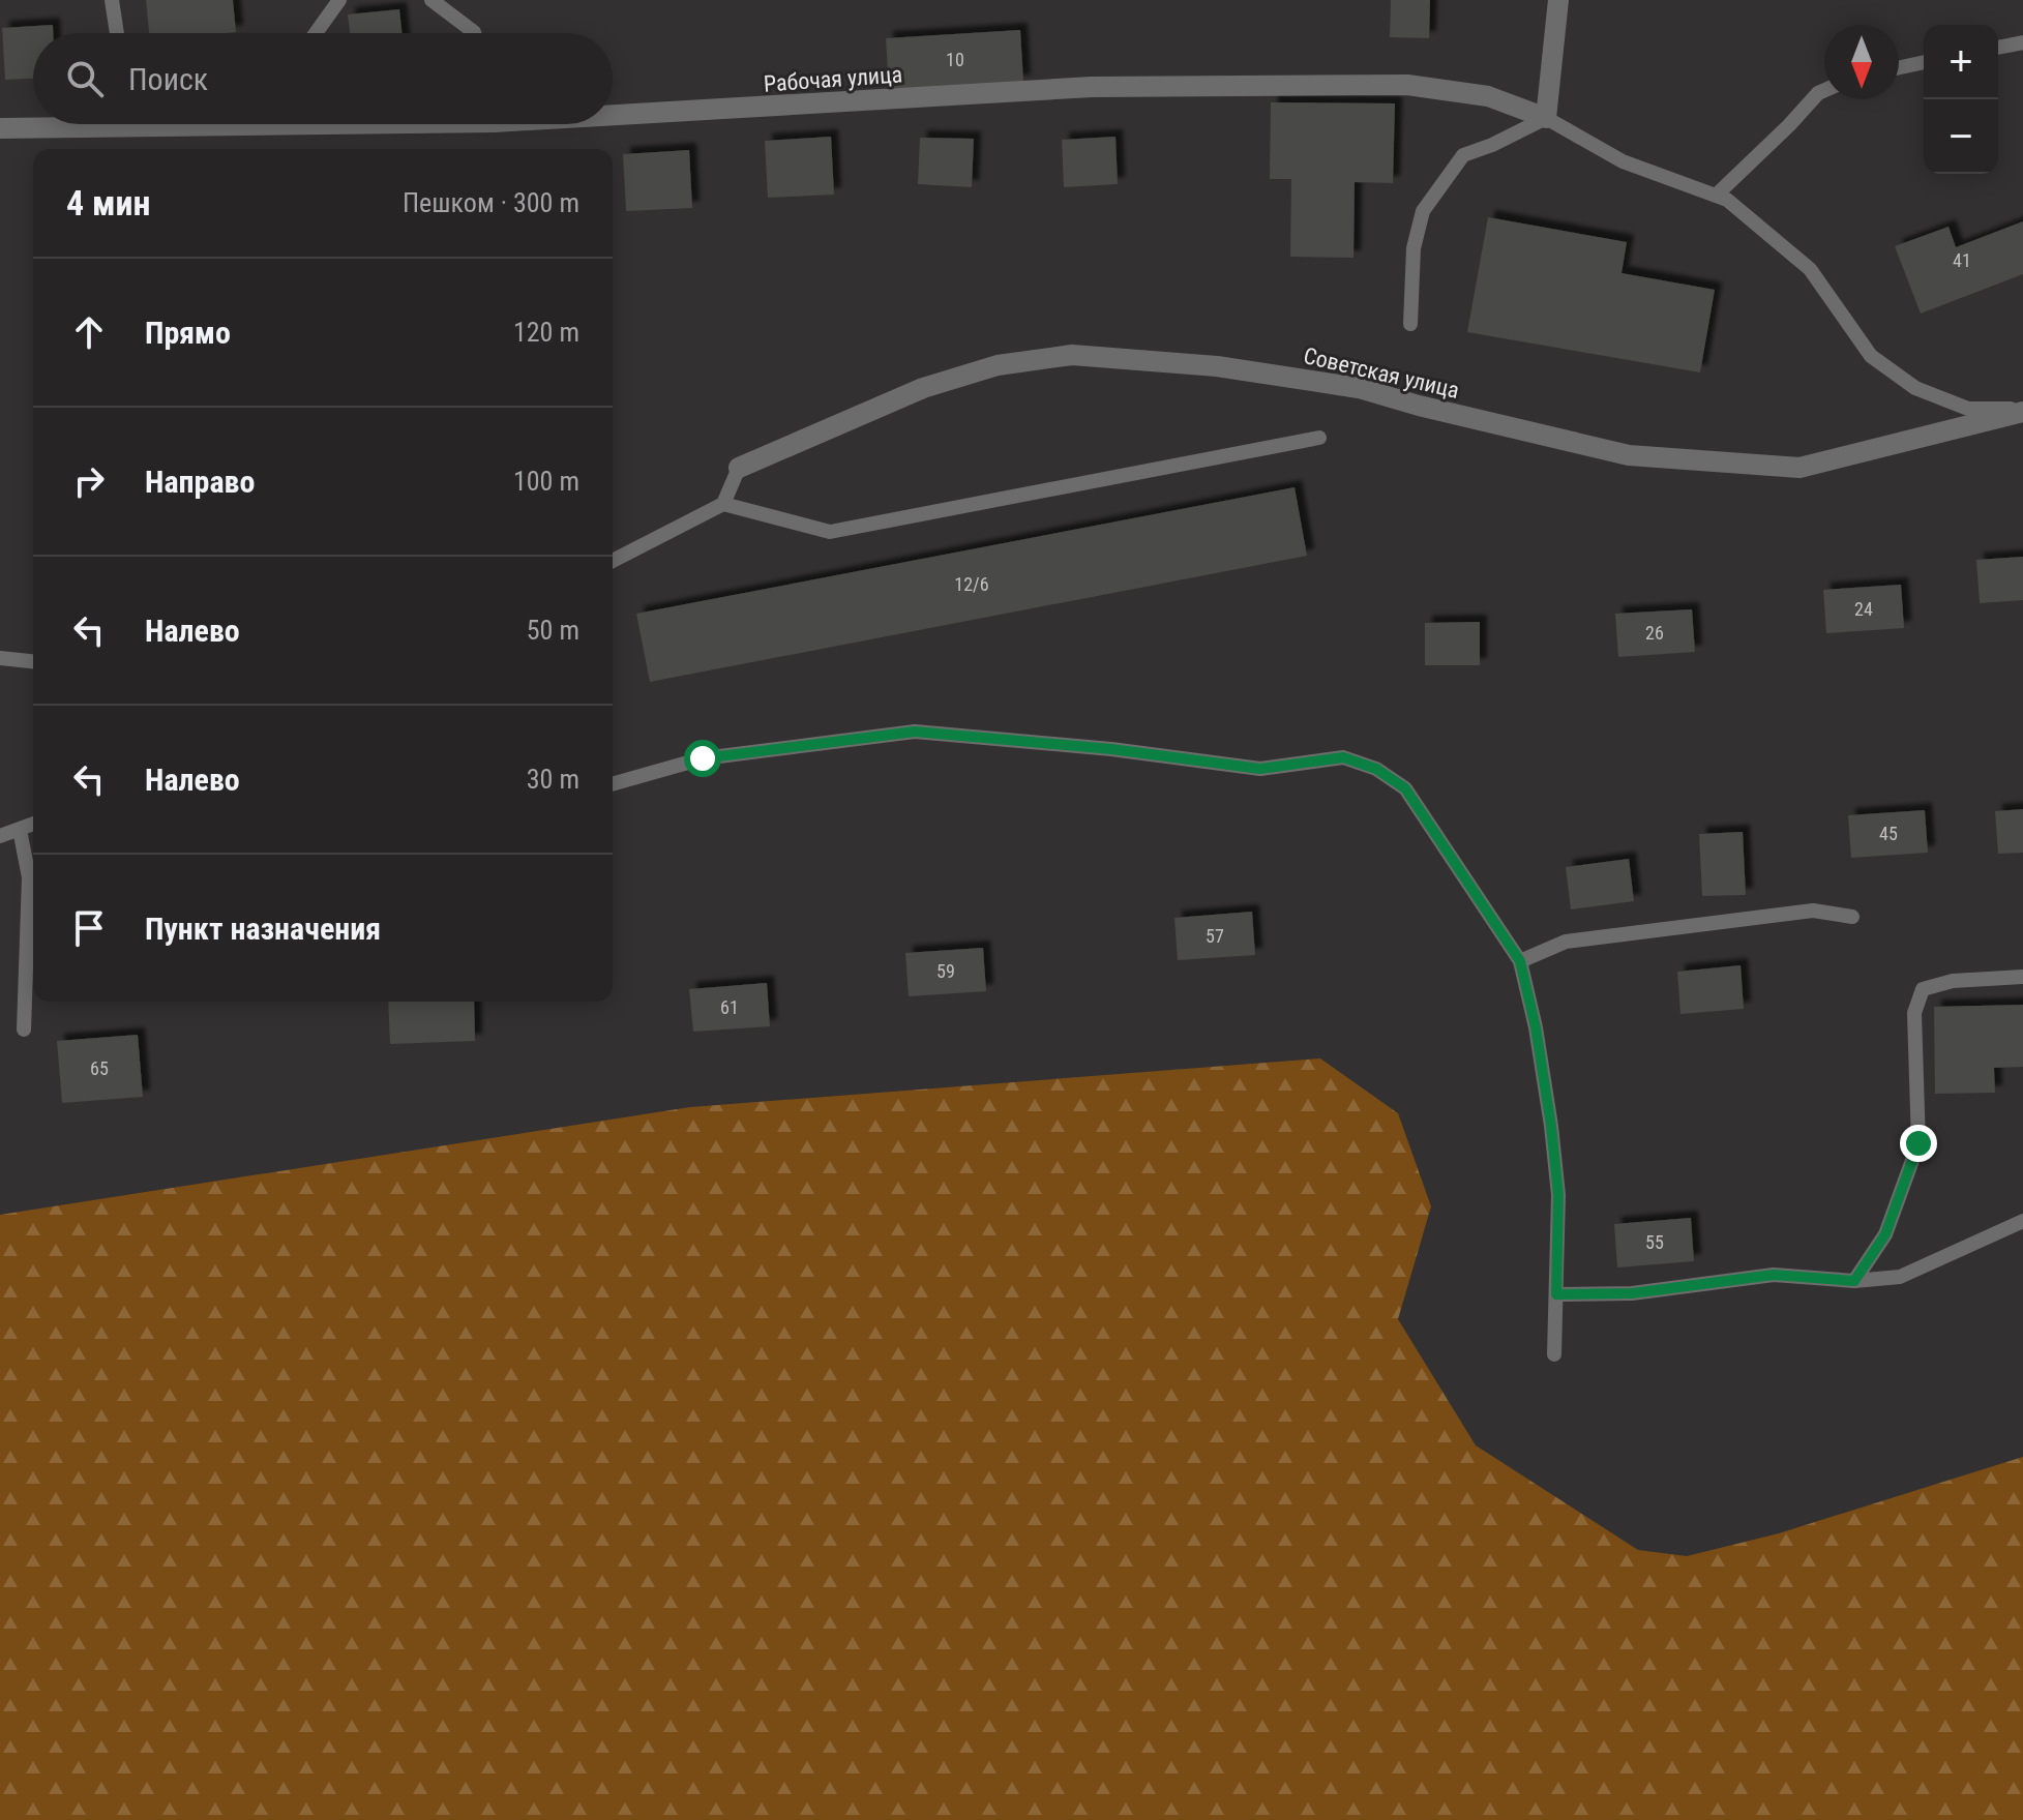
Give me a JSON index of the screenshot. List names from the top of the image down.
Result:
{
  "streets": {
    "street": ["Рабочая улица", "Советская улица"]
  },
  "house_numbers": [
    "10",
    "41",
    "12/6",
    "24",
    "26",
    "45",
    "57",
    "59",
    "61",
    "65",
    "55"
  ],
  "north": "bottom",
  "page": {
    "map_buttons": ["+", "−"],
    "search": "Поиск",
    "heading": ["4 мин", "Пешком · 300 m"],
    "list": [
      ["Прямо", "120 m"],
      ["Направо", "100 m"],
      ["Налево", "50 m"],
      ["Налево", "30 m"],
      "Пункт назначения"
    ]
  }
}
